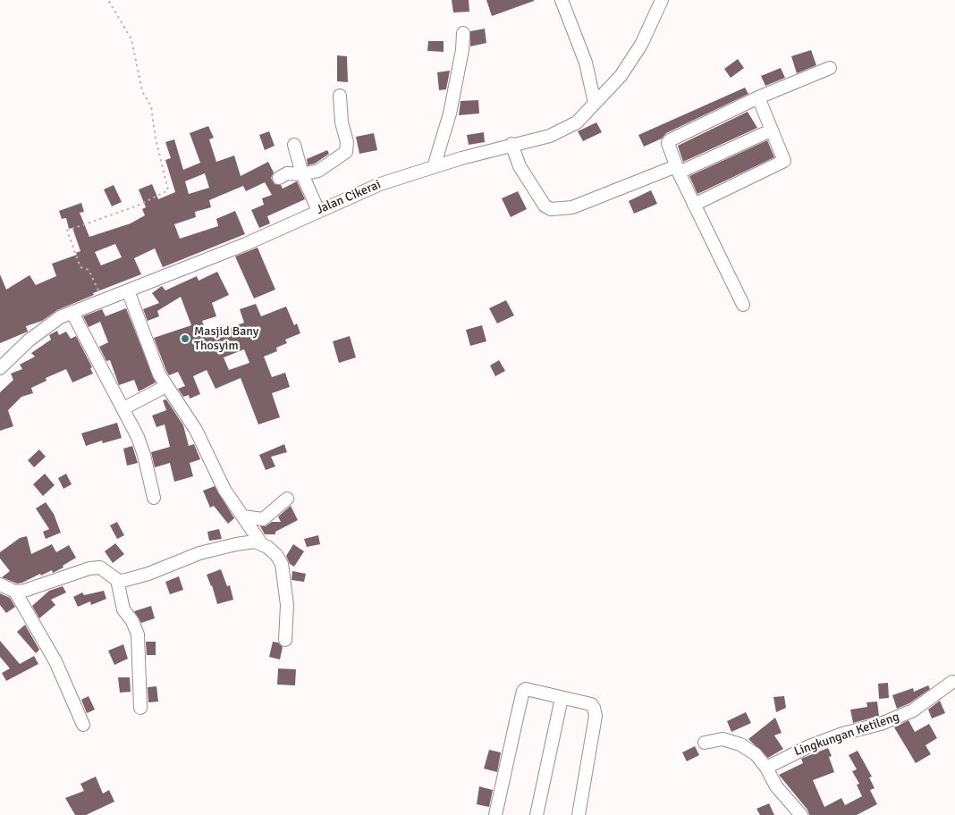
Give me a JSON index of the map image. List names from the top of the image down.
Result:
{
  "streets": {
    "street": ["Jalan Cikerai", "Lingkungan Ketileng"]
  },
  "places": ["Masjid Bany Thosyim"]
}
